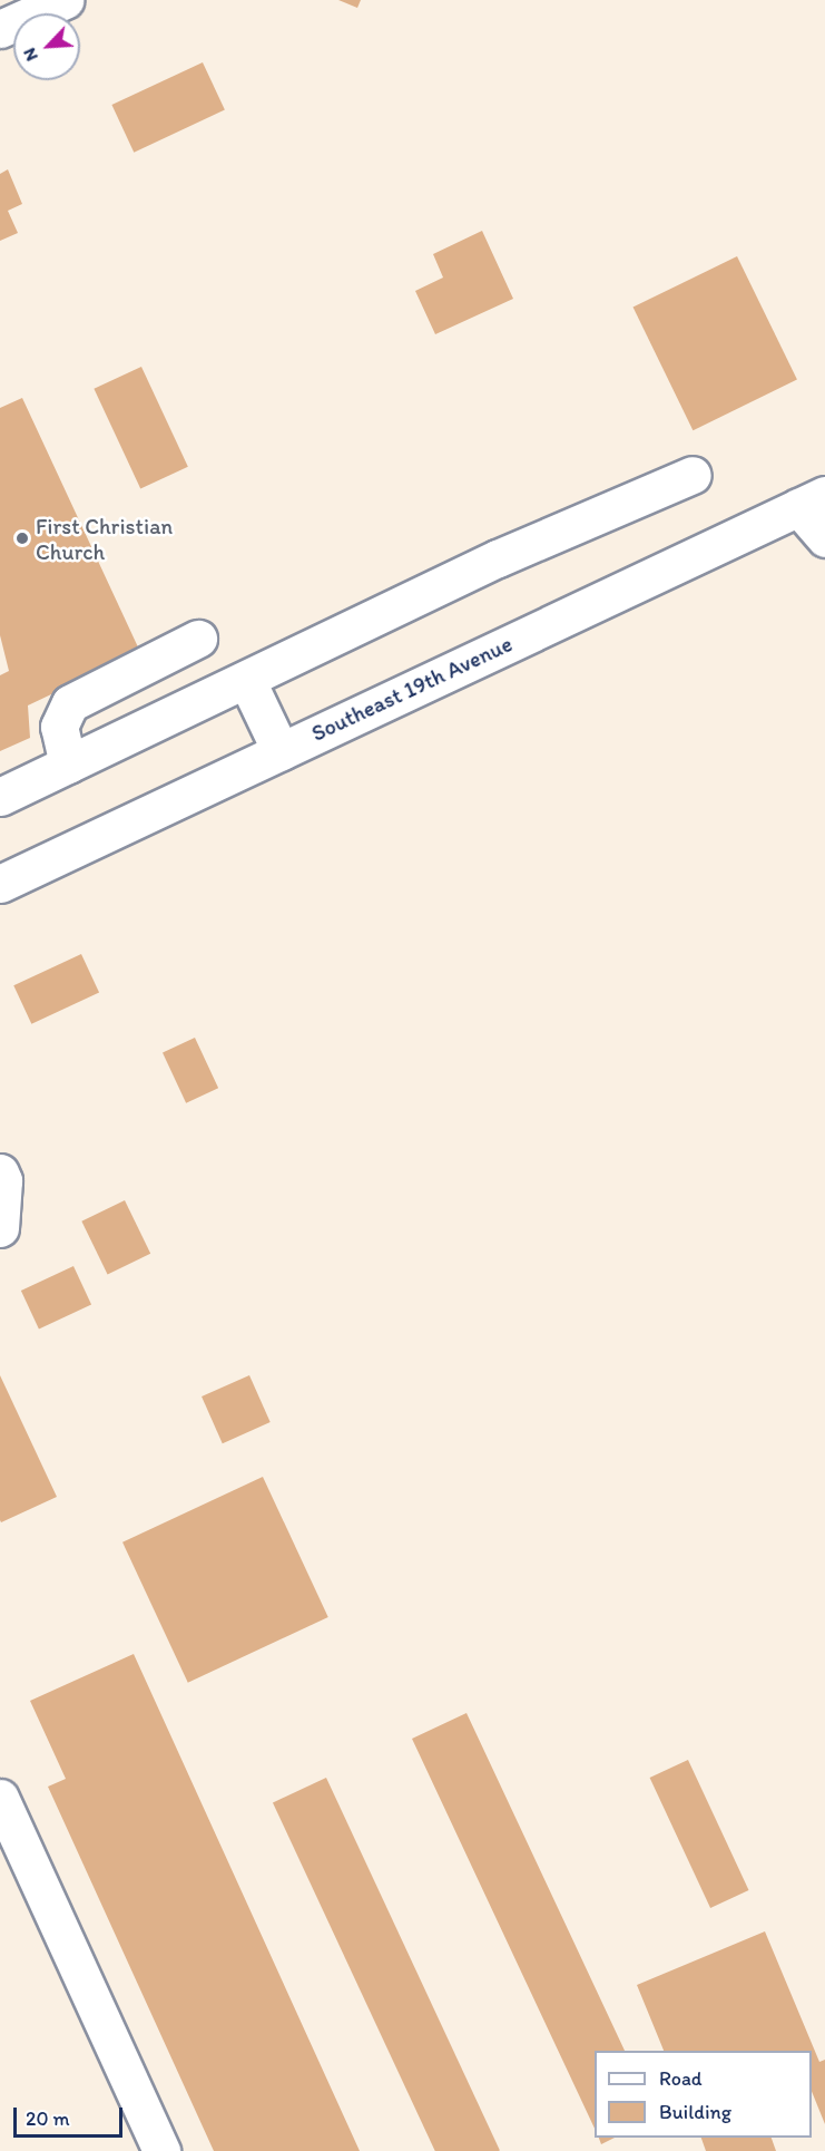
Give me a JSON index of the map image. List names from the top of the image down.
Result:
{
  "streets": {
    "street": ["Southeast 19th Avenue"]
  },
  "places": ["First Christian Church"],
  "legend": ["Road", "Building"],
  "scale_bar": "20 m",
  "north": "bottom left"
}
